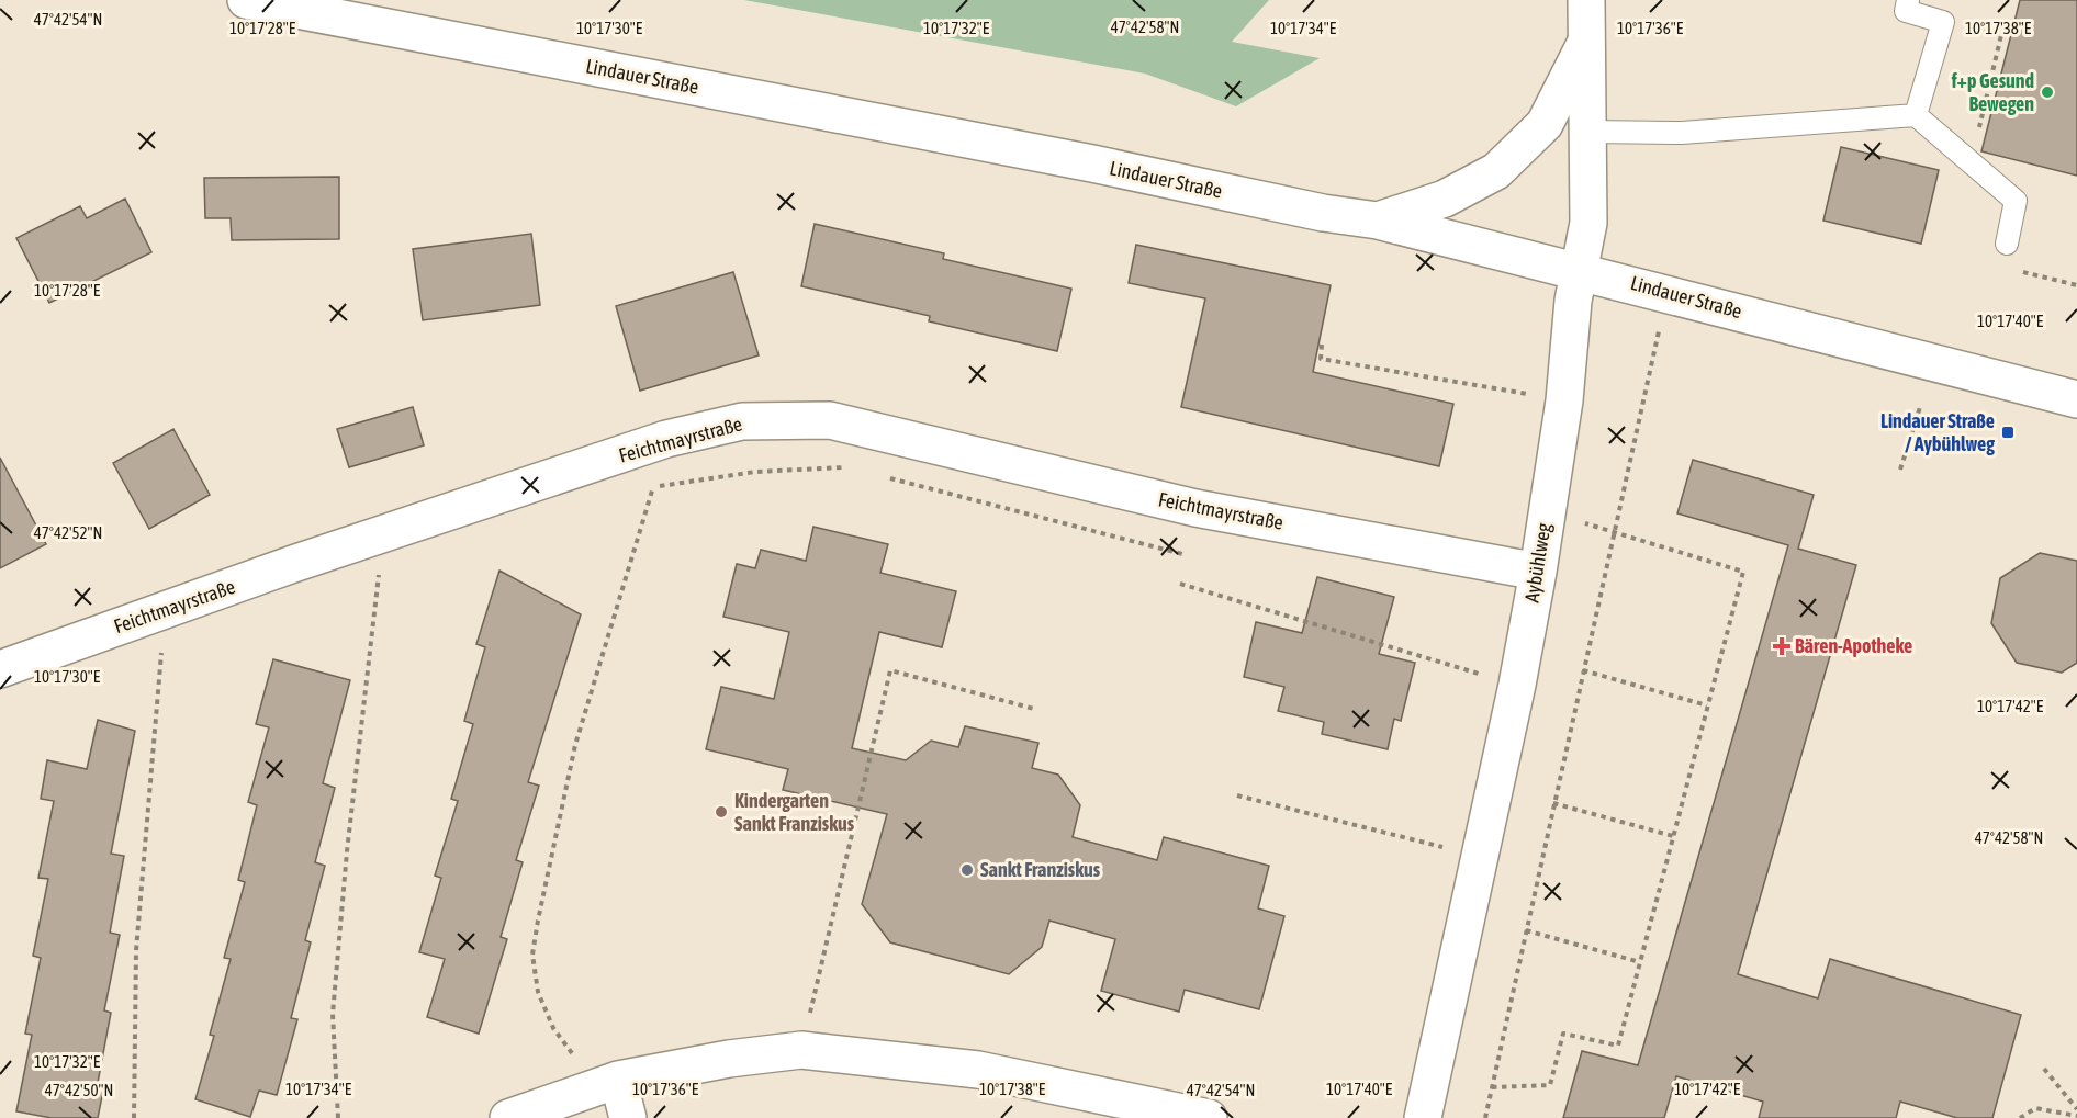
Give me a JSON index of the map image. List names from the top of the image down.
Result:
{
  "streets": {
    "street": ["Lindauer Straße", "Feichtmayrstraße", "Aybühlweg"]
  },
  "crossings": [
    ["Lindauer Straße", "Aybühlweg"],
    ["Feichtmayrstraße", "Aybühlweg"]
  ],
  "places": {
    "other": ["f+p Gesund Bewegen", "Kindergarten Sankt Franziskus", "Sankt Franziskus"],
    "transit": ["Lindauer Straße / Aybühlweg"],
    "health": ["Bären-Apotheke"]
  },
  "coordinates": [
    "47°42'54\"N",
    "47°42'58\"N",
    "10°17'28\"E",
    "10°17'30\"E",
    "10°17'32\"E",
    "10°17'34\"E",
    "10°17'36\"E",
    "10°17'38\"E",
    "10°17'40\"E",
    "47°42'52\"N",
    "10°17'42\"E",
    "47°42'50\"N"
  ]
}
